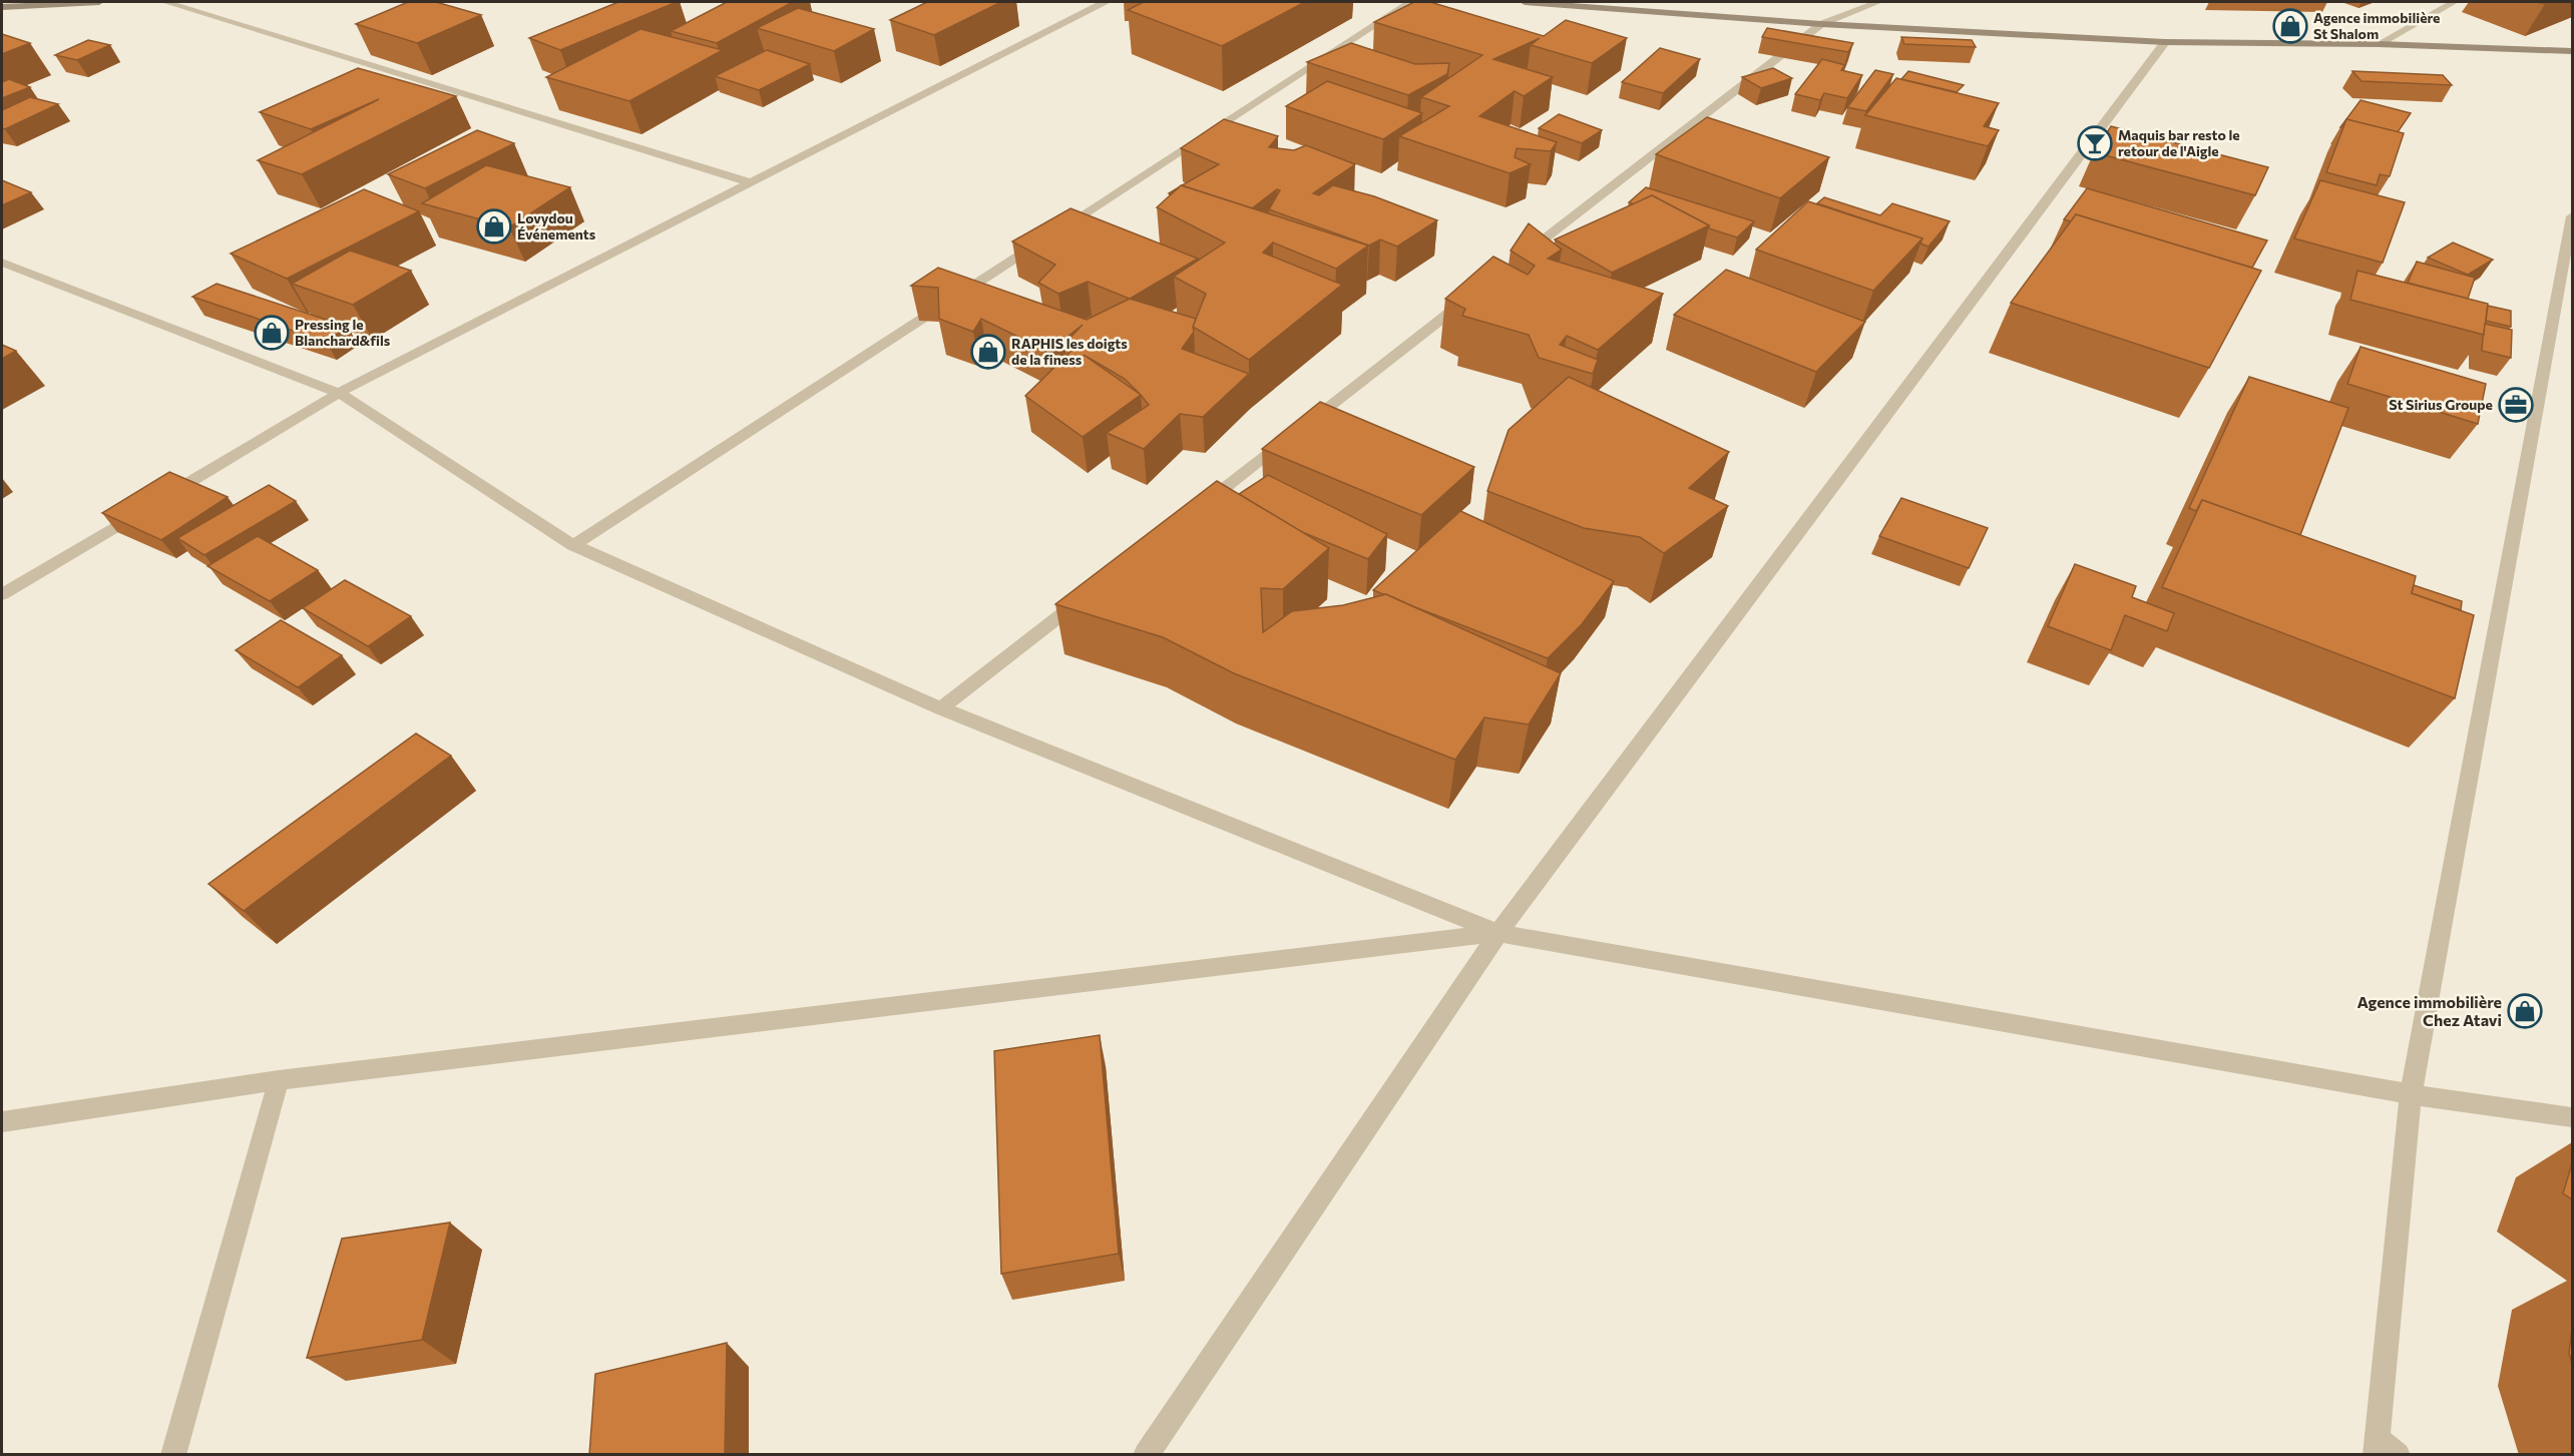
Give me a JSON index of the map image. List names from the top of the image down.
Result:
{
  "places": {
    "shop": [
      "Agence immobilière St Shalom",
      "Lovydou Événements",
      "Pressing le Blanchard&fils",
      "RAPHIS les doigts de la finess",
      "Agence immobilière Chez Atavi"
    ],
    "bar": ["Maquis bar resto le retour de l'Aigle"],
    "office": ["St Sirius Groupe"]
  }
}
